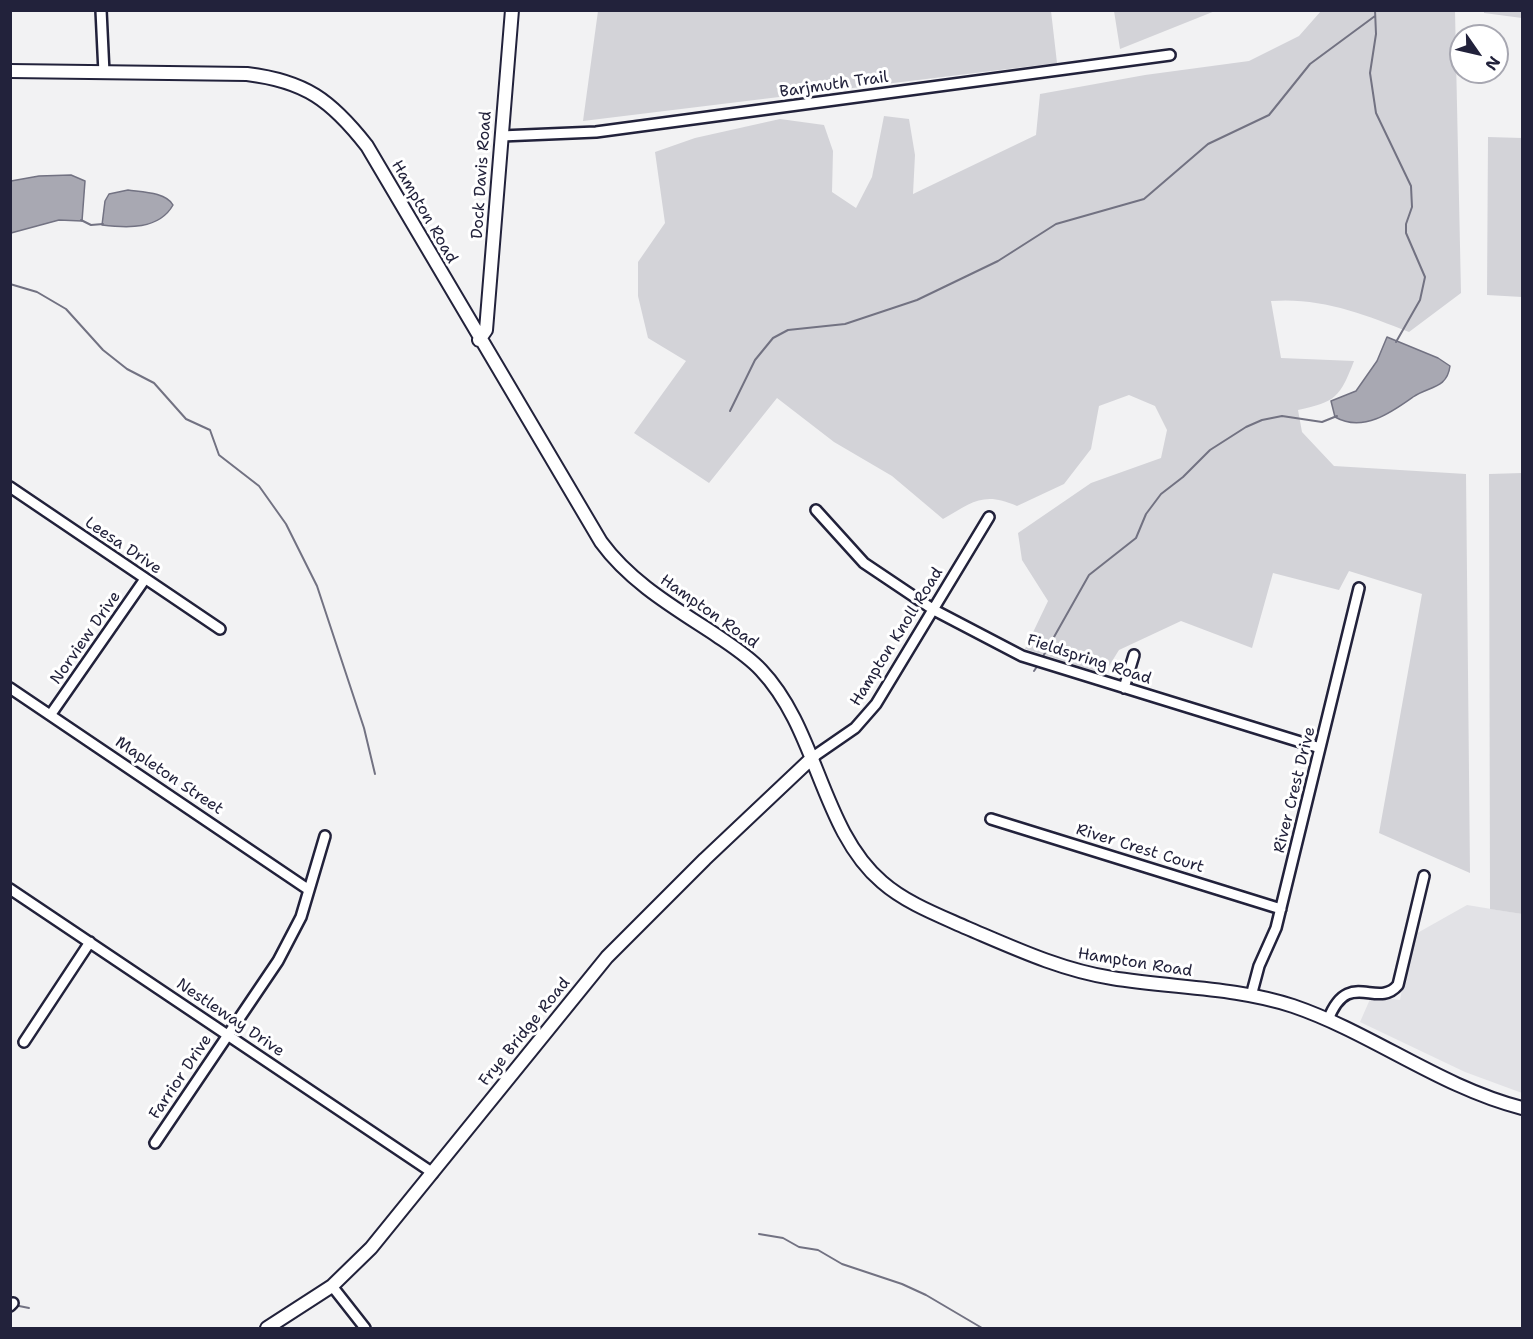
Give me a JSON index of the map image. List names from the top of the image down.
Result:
{
  "streets": {
    "main road": ["Dock Davis Road", "Hampton Road", "Frye Bridge Road"],
    "street": [
      "Barjmuth Trail",
      "Leesa Drive",
      "Hampton Knoll Road",
      "Norview Drive",
      "Fieldspring Road",
      "Mapleton Street",
      "River Crest Drive",
      "River Crest Court",
      "Nestleway Drive",
      "Farrior Drive"
    ]
  },
  "crossings": [
    ["Barjmuth Trail", "Dock Davis Road"],
    ["Dock Davis Road", "Hampton Road"],
    ["Hampton Road", "Hampton Knoll Road"],
    ["Hampton Road", "River Crest Drive"],
    ["Hampton Road", "Frye Bridge Road"],
    ["Leesa Drive", "Norview Drive"],
    ["Hampton Knoll Road", "Fieldspring Road"],
    ["Hampton Knoll Road", "Frye Bridge Road"],
    ["Norview Drive", "Mapleton Street"],
    ["Fieldspring Road", "River Crest Drive"],
    ["Mapleton Street", "Farrior Drive"],
    ["River Crest Drive", "River Crest Court"],
    ["Nestleway Drive", "Frye Bridge Road"],
    ["Nestleway Drive", "Farrior Drive"]
  ],
  "north": "bottom right"
}
